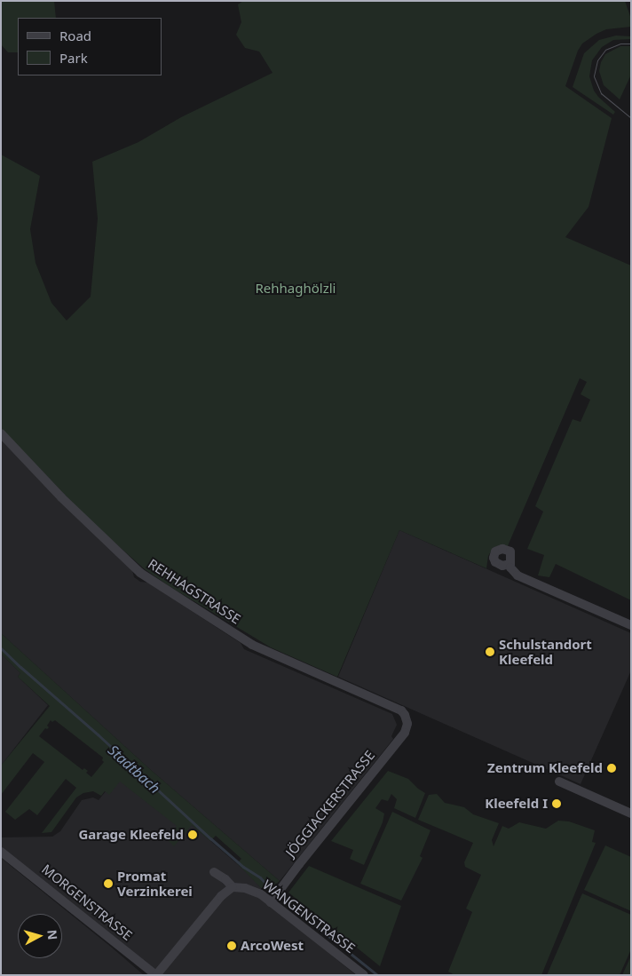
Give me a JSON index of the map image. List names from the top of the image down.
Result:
{
  "streets": {
    "street": [
      "REHHAGSTRASSE",
      "JÖGGIACKERSTRASSE",
      "MORGENSTRASSE",
      "WANGENSTRASSE"
    ]
  },
  "crossings": [
    ["REHHAGSTRASSE", "JÖGGIACKERSTRASSE"],
    ["JÖGGIACKERSTRASSE", "WANGENSTRASSE"]
  ],
  "water": ["Stadtbach"],
  "parks": ["Rehhaghölzli"],
  "places": [
    "Schulstandort Kleefeld",
    "Zentrum Kleefeld",
    "Kleefeld I",
    "Garage Kleefeld",
    "Promat Verzinkerei",
    "ArcoWest"
  ],
  "legend": ["Road", "Park"],
  "north": "right"
}
